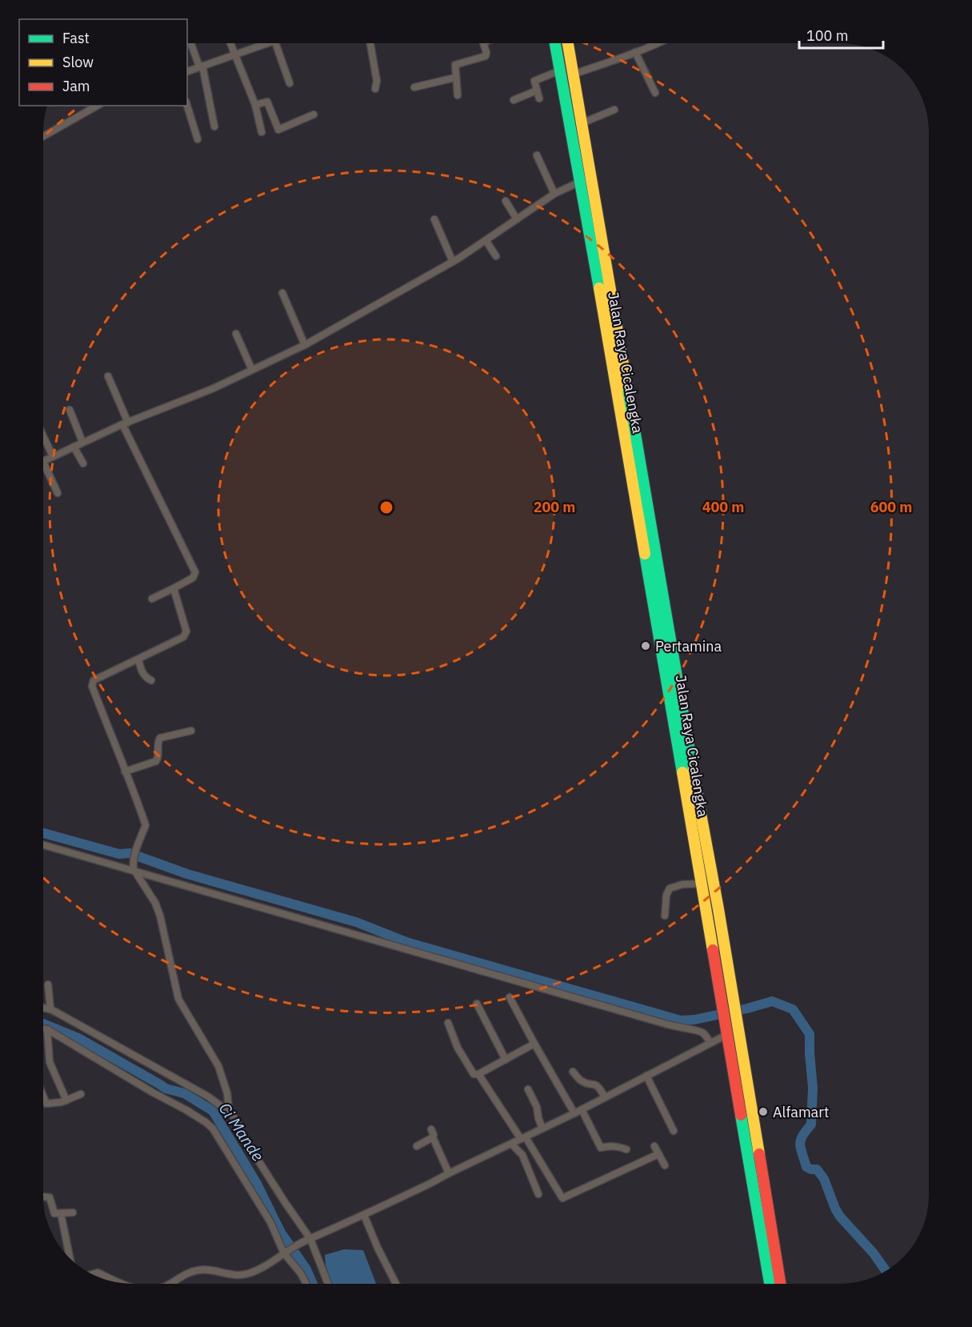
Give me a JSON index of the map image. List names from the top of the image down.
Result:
{
  "streets": {
    "highway": ["Jalan Raya Cicalengka"]
  },
  "water": ["Ci Mande"],
  "places": ["Pertamina", "Alfamart"],
  "legend": ["Fast", "Slow", "Jam"],
  "scale_bar": "100 m",
  "rings": ["200 m", "400 m", "600 m"]
}
